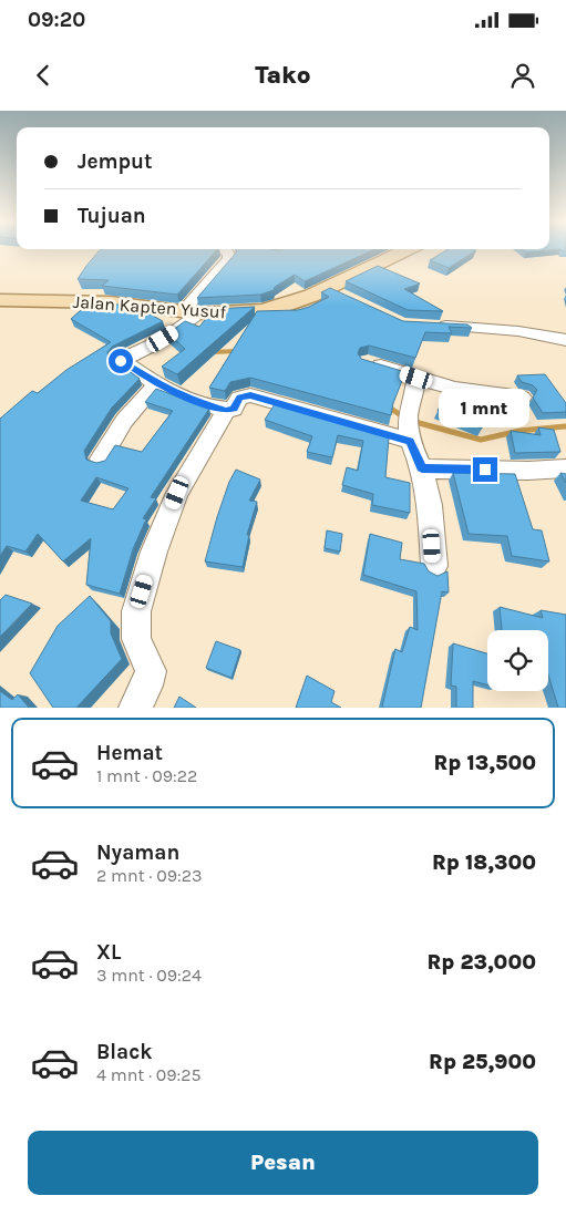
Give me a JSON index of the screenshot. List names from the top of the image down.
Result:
{
  "streets": {
    "main road": ["Jalan Kapten Yusuf"]
  },
  "page": {
    "status": "09:20",
    "header": "Tako",
    "banner": ["Jemput", "Tujuan"],
    "bubble": "1 mnt",
    "list": [
      {
        "name": "Hemat",
        "note": "1 mnt · 09:22",
        "value": "Rp 13,500"
      },
      {
        "name": "Nyaman",
        "note": "2 mnt · 09:23",
        "value": "Rp 18,300"
      },
      {
        "name": "XL",
        "note": "3 mnt · 09:24",
        "value": "Rp 23,000"
      },
      {
        "name": "Black",
        "note": "4 mnt · 09:25",
        "value": "Rp 25,900"
      }
    ],
    "buttons": "Pesan"
  }
}
